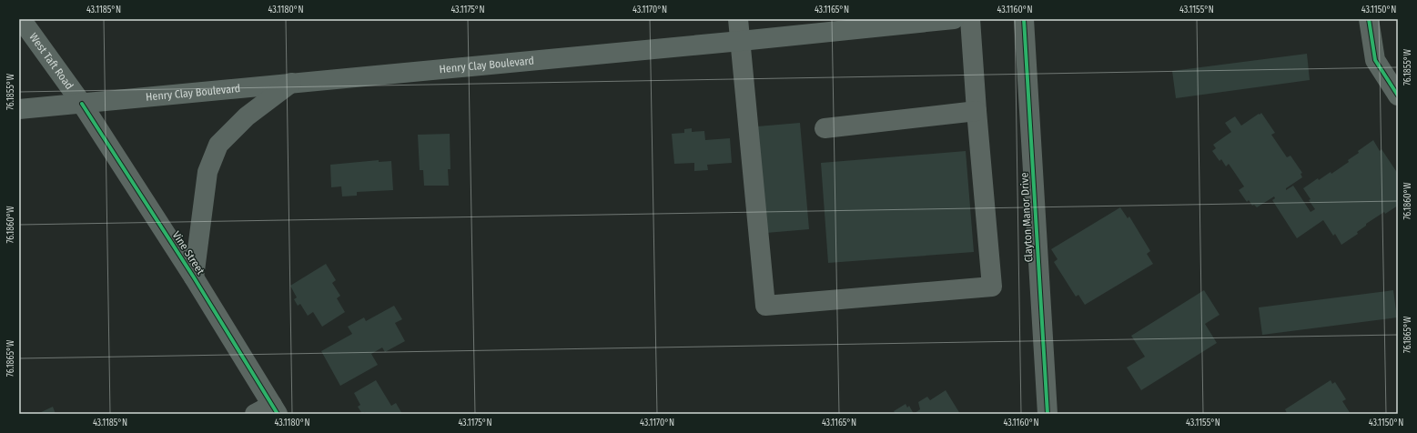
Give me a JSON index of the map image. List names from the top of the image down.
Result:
{
  "streets": {
    "main road": ["West Taft Road", "Henry Clay Boulevard"],
    "street": ["Clayton Manor Drive", "Vine Street"]
  },
  "crossings": [
    ["West Taft Road", "Henry Clay Boulevard"],
    ["West Taft Road", "Vine Street"],
    ["Henry Clay Boulevard", "Vine Street"]
  ],
  "coordinates": [
    "43.1185°N",
    "43.1180°N",
    "43.1175°N",
    "43.1170°N",
    "43.1165°N",
    "43.1160°N",
    "43.1155°N",
    "43.1150°N",
    "76.1855°W",
    "76.1860°W",
    "76.1865°W"
  ]
}
